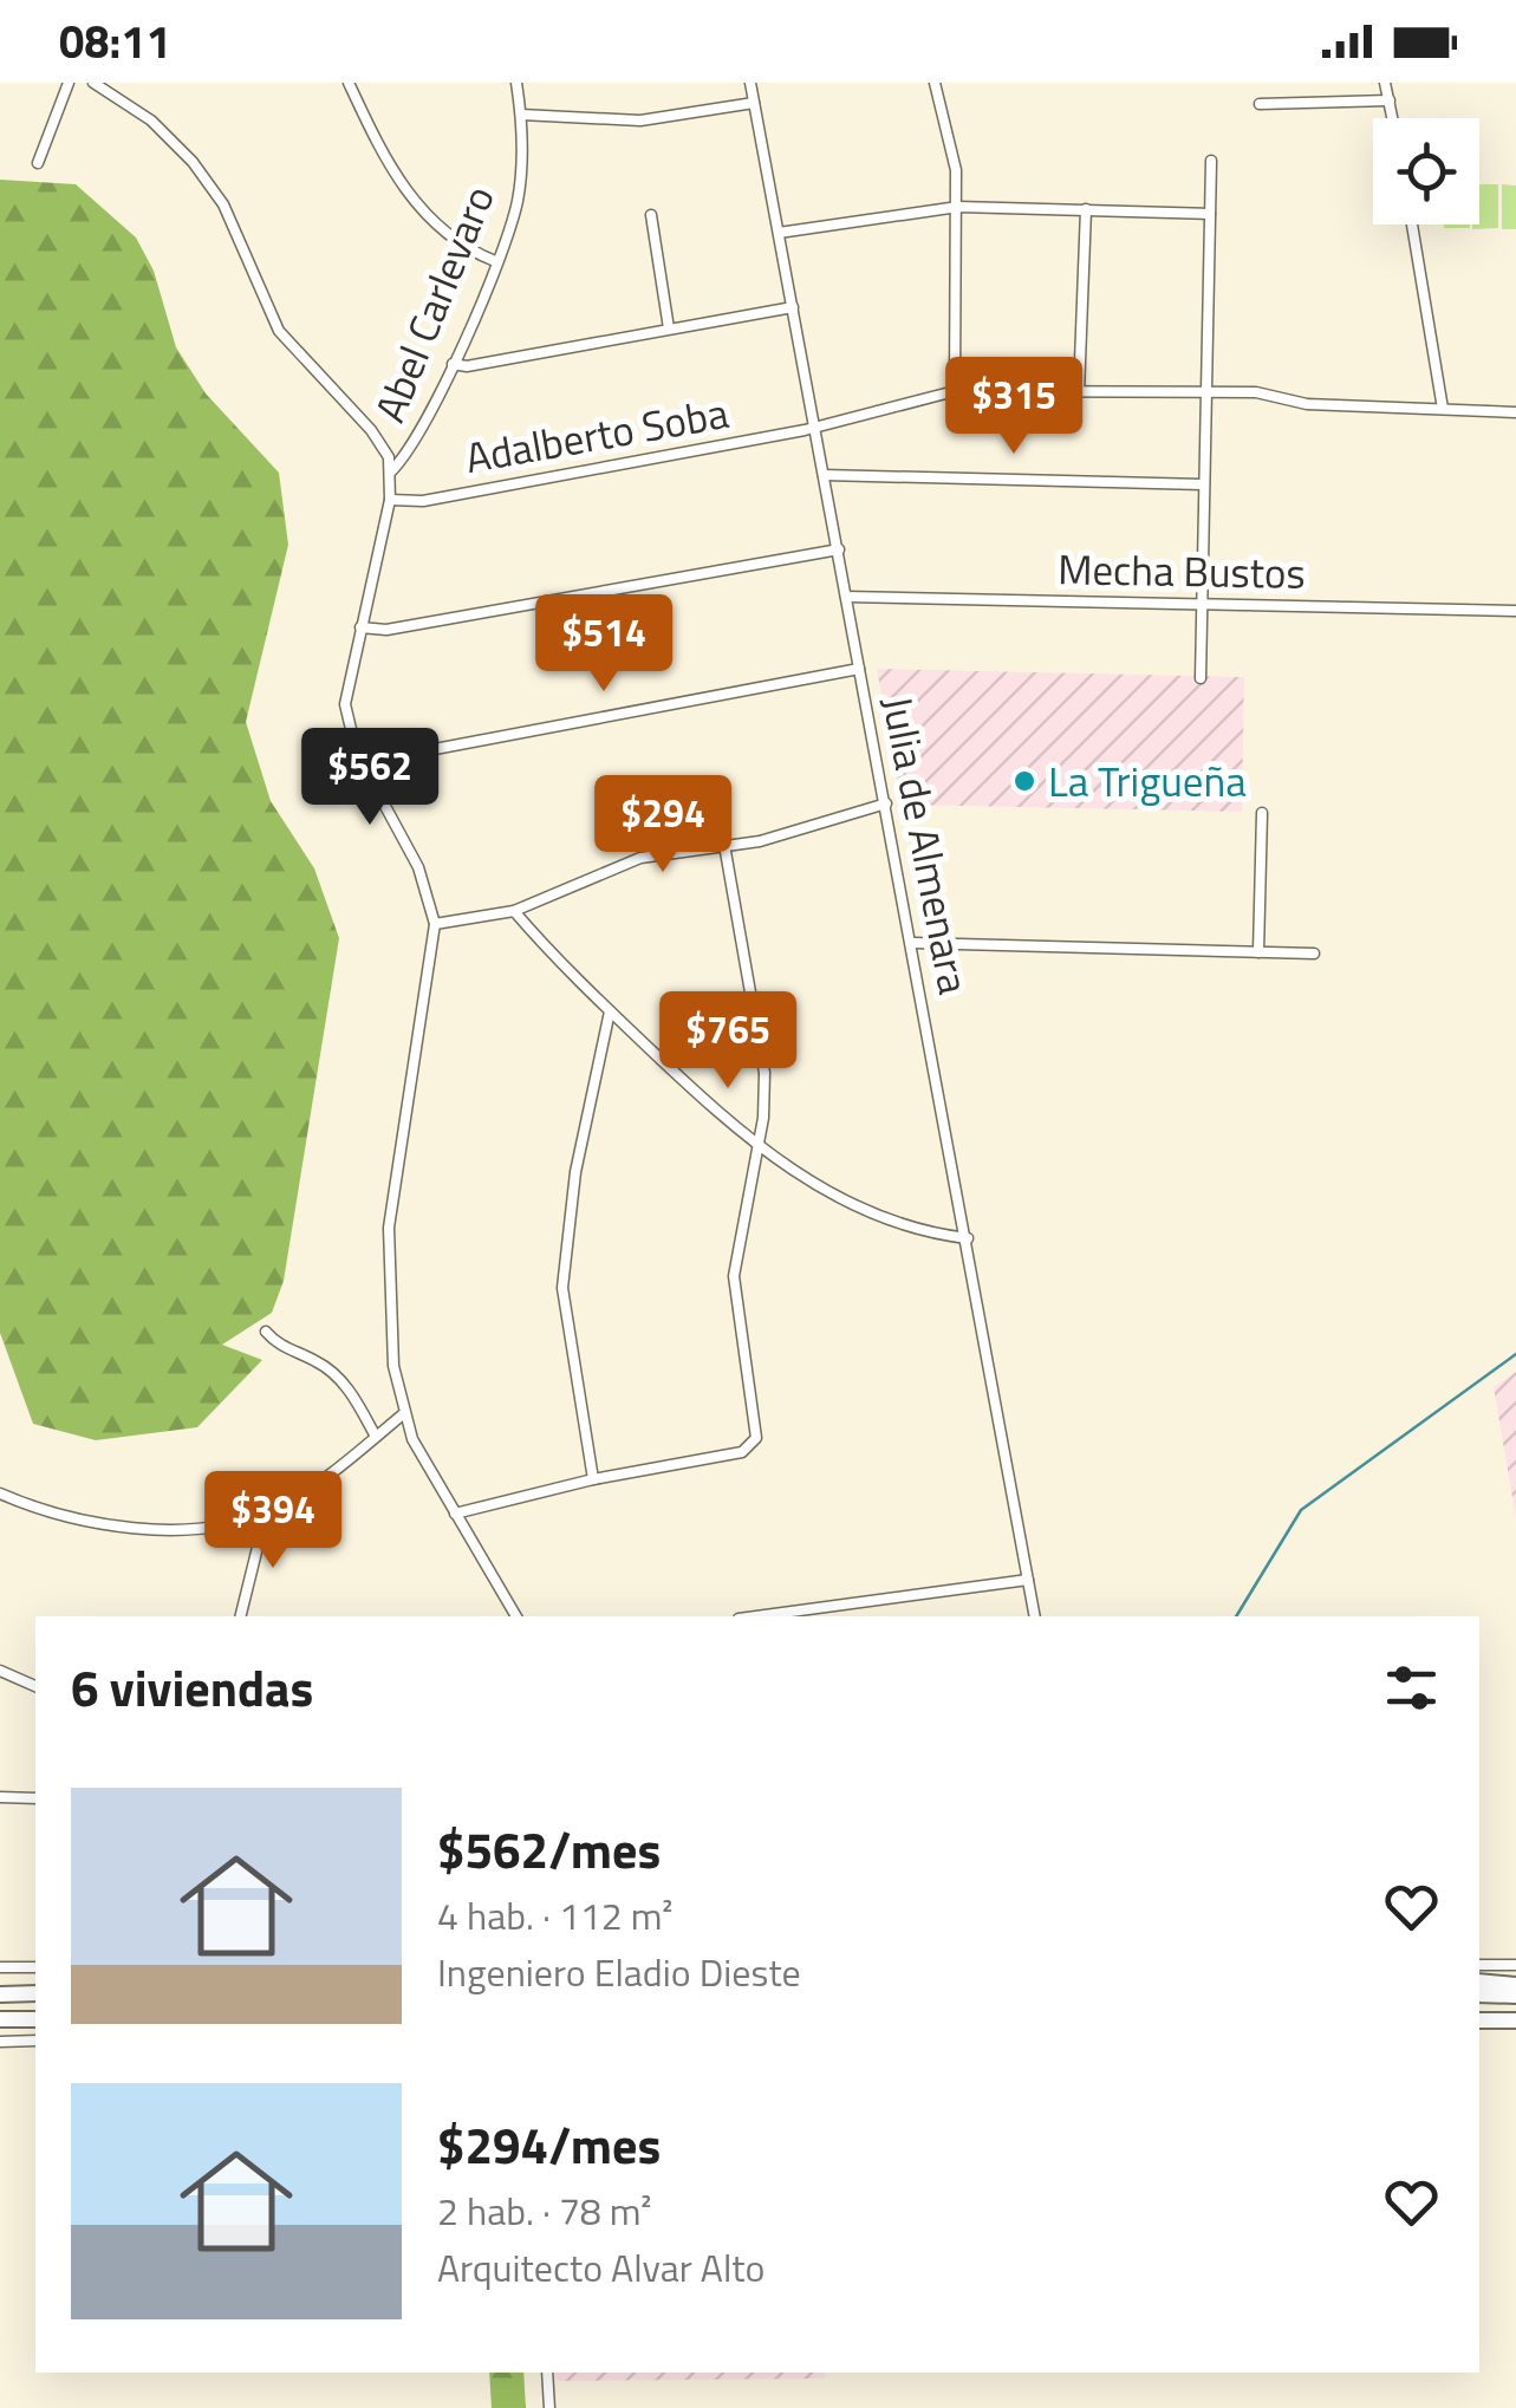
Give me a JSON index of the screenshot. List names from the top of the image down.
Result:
{
  "streets": {
    "street": [
      "Abel Carlevaro",
      "Adalberto Soba",
      "Mecha Bustos",
      "Julia de Almenara"
    ]
  },
  "crossings": [
    ["Adalberto Soba", "Julia de Almenara"],
    ["Mecha Bustos", "Julia de Almenara"]
  ],
  "places": ["La Trigueña"],
  "page": {
    "status": "08:11",
    "price": [
      "$315",
      "$514",
      "$562",
      "$294",
      "$765",
      "$394"
    ],
    "heading": "6 viviendas",
    "list": [
      {
        "name": "$562/mes",
        "note": "4 hab. · 112 m² · Ingeniero Eladio Dieste"
      },
      {
        "name": "$294/mes",
        "note": "2 hab. · 78 m² · Arquitecto Alvar Alto"
      }
    ]
  }
}
